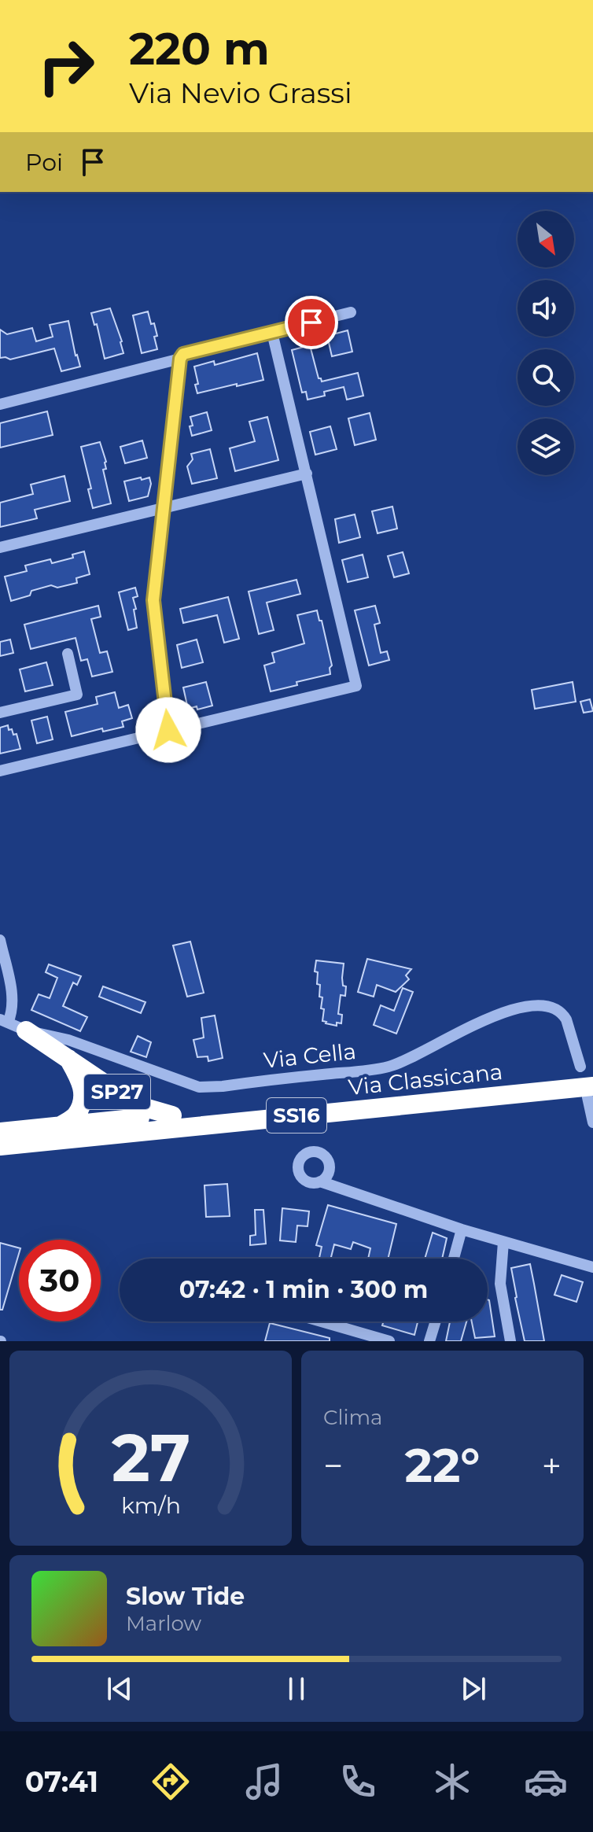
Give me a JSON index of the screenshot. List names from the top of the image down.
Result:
{
  "streets": {
    "highway": ["Via Classicana", "SP27", "SS16"],
    "street": ["Via Cella"]
  },
  "crossings": [
    ["Via Cella", "Via Classicana"],
    ["Via Cella", "SP27"],
    ["Via Classicana", "SP27"]
  ],
  "north": "bottom right",
  "page": {
    "turn": ["220 m", "Via Nevio Grassi"],
    "then": "Poi",
    "limit": "30",
    "trip": "07:42 · 1 min · 300 m",
    "tile": "Clima",
    "heat": ["−", "22°", "+"],
    "song": ["Slow Tide", "Marlow"],
    "tabs": "07:41",
    "gauge": ["27", "km/h"]
  }
}
